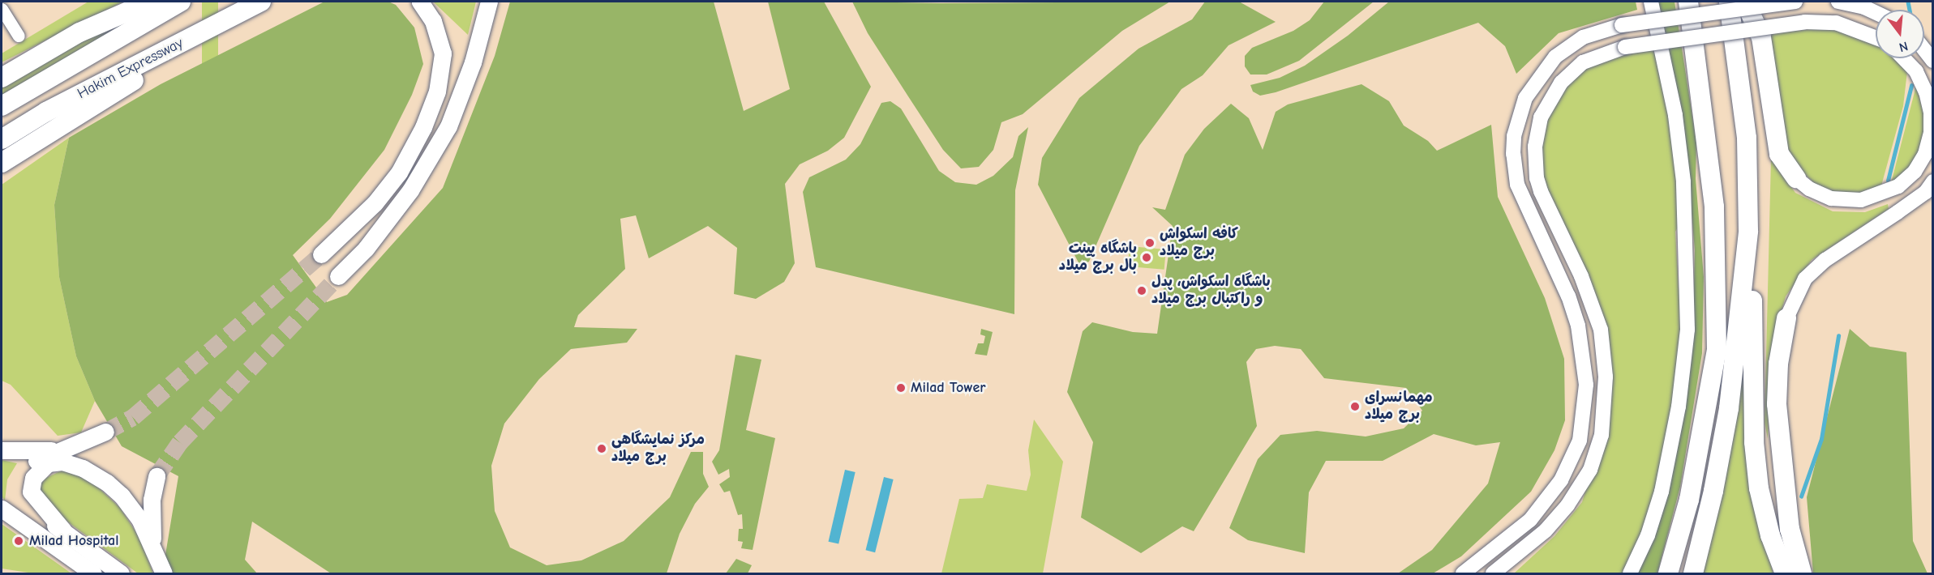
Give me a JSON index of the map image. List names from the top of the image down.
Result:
{
  "streets": {
    "highway": ["Hakim Expressway"]
  },
  "places": [
    "کافه اسکواش برج میلاد",
    "باشگاه پینت بال برج میلاد",
    "باشگاه اسکواش، پدل و راکتبال برج میلاد",
    "Milad Tower",
    "مهمانسرای برج میلاد",
    "مرکز نمایشگاهی برج میلاد",
    "Milad Hospital"
  ],
  "north": "bottom"
}
